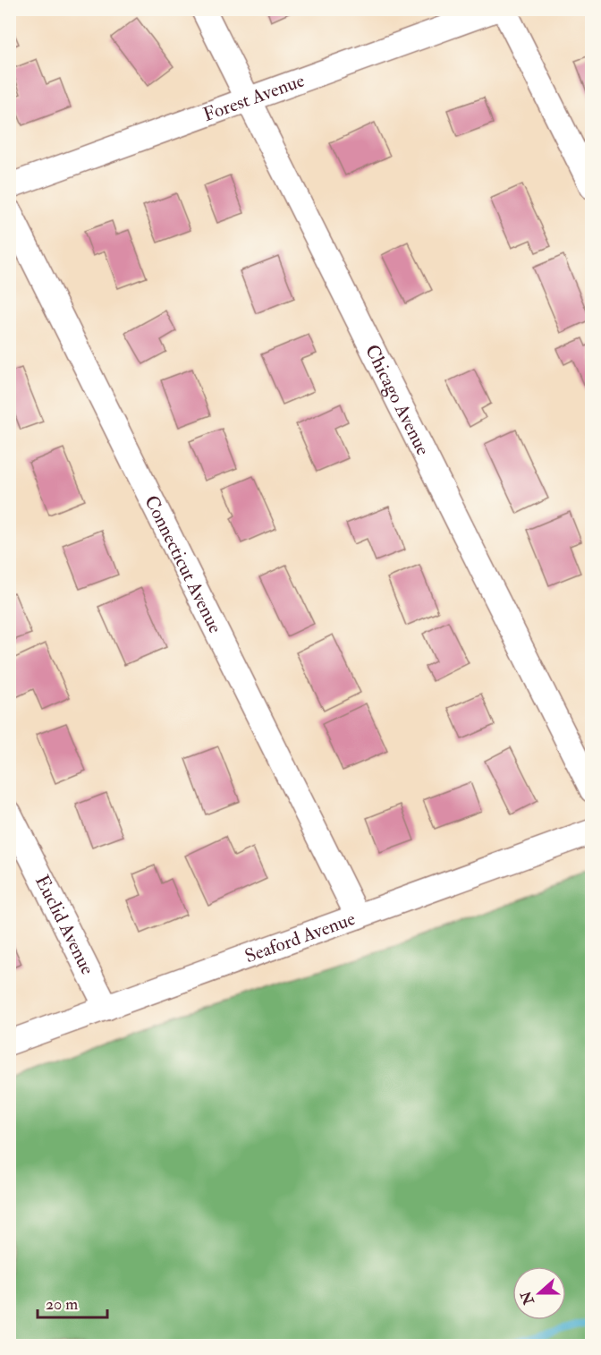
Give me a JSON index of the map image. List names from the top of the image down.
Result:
{
  "streets": {
    "street": [
      "Forest Avenue",
      "Chicago Avenue",
      "Connecticut Avenue",
      "Euclid Avenue",
      "Seaford Avenue"
    ]
  },
  "crossings": [
    ["Forest Avenue", "Chicago Avenue"],
    ["Connecticut Avenue", "Seaford Avenue"],
    ["Euclid Avenue", "Seaford Avenue"]
  ],
  "scale_bar": "20 m",
  "north": "left"
}
